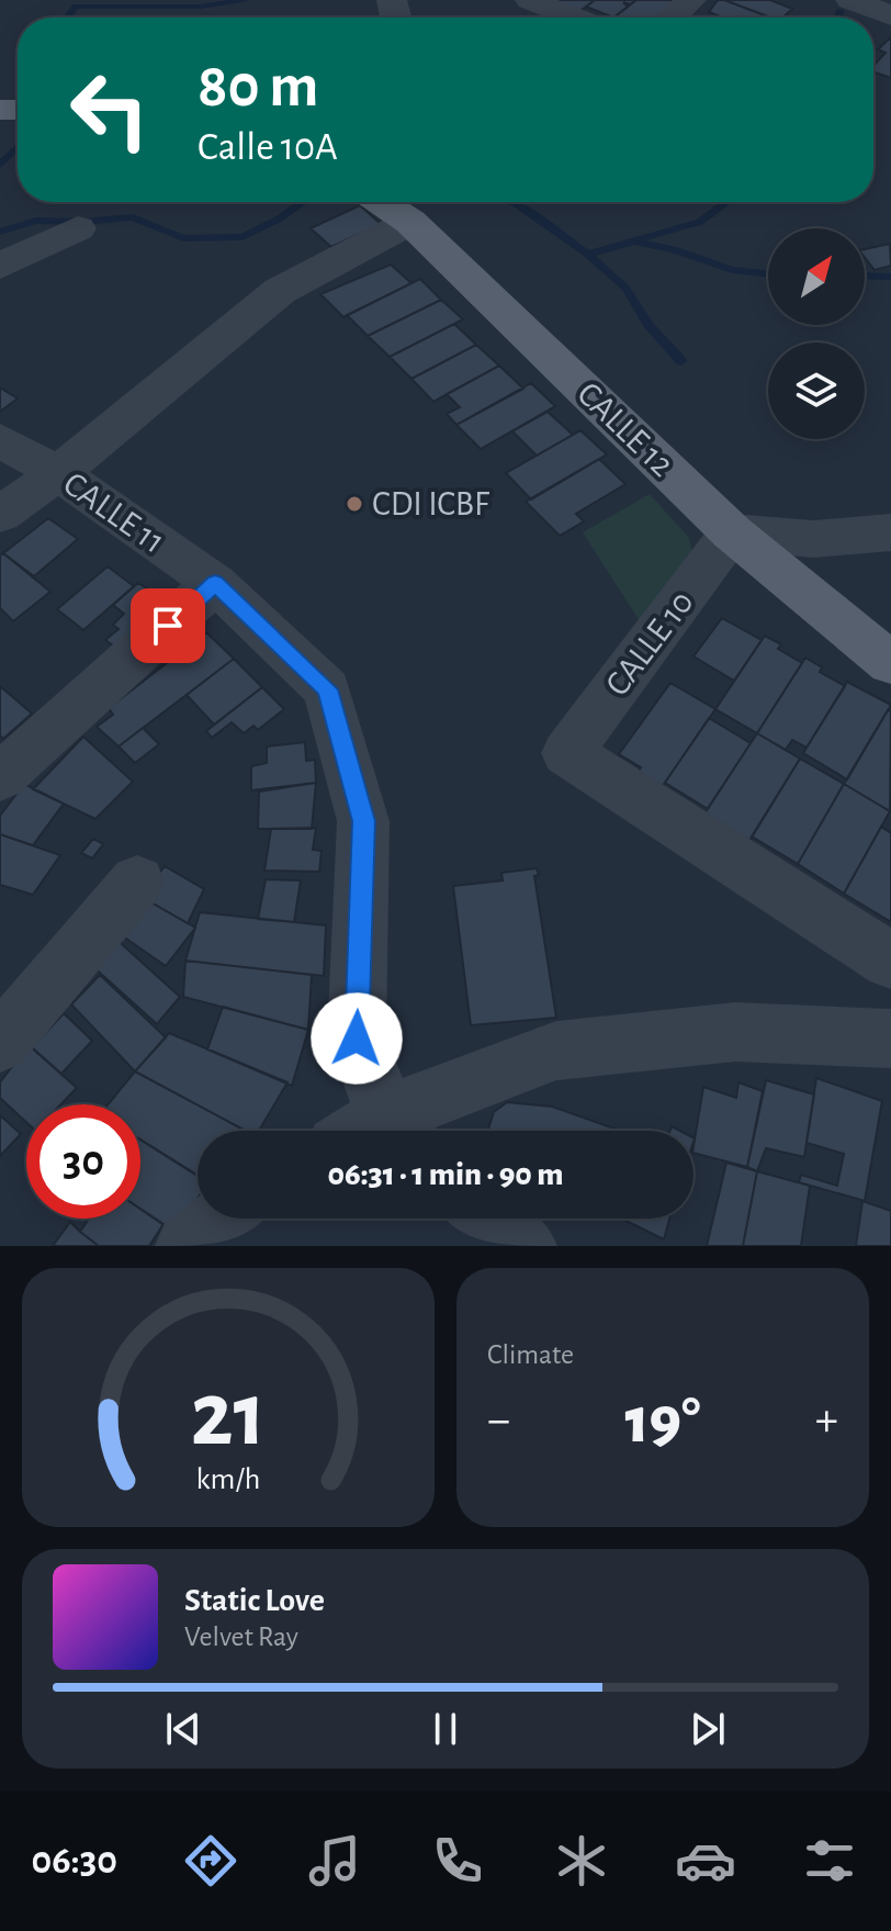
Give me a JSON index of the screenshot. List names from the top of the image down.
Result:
{
  "streets": {
    "main road": ["CALLE 12"],
    "street": ["CALLE 11", "CALLE 10"]
  },
  "crossings": [
    ["CALLE 12", "CALLE 10"]
  ],
  "places": ["CDI ICBF"],
  "north": "top right",
  "page": {
    "turn": ["80 m", "Calle 10A"],
    "limit": "30",
    "trip": "06:31 · 1 min · 90 m",
    "tile": "Climate",
    "heat": ["−", "19°", "+"],
    "song": ["Static Love", "Velvet Ray"],
    "tabs": "06:30",
    "gauge": ["21", "km/h"]
  }
}
